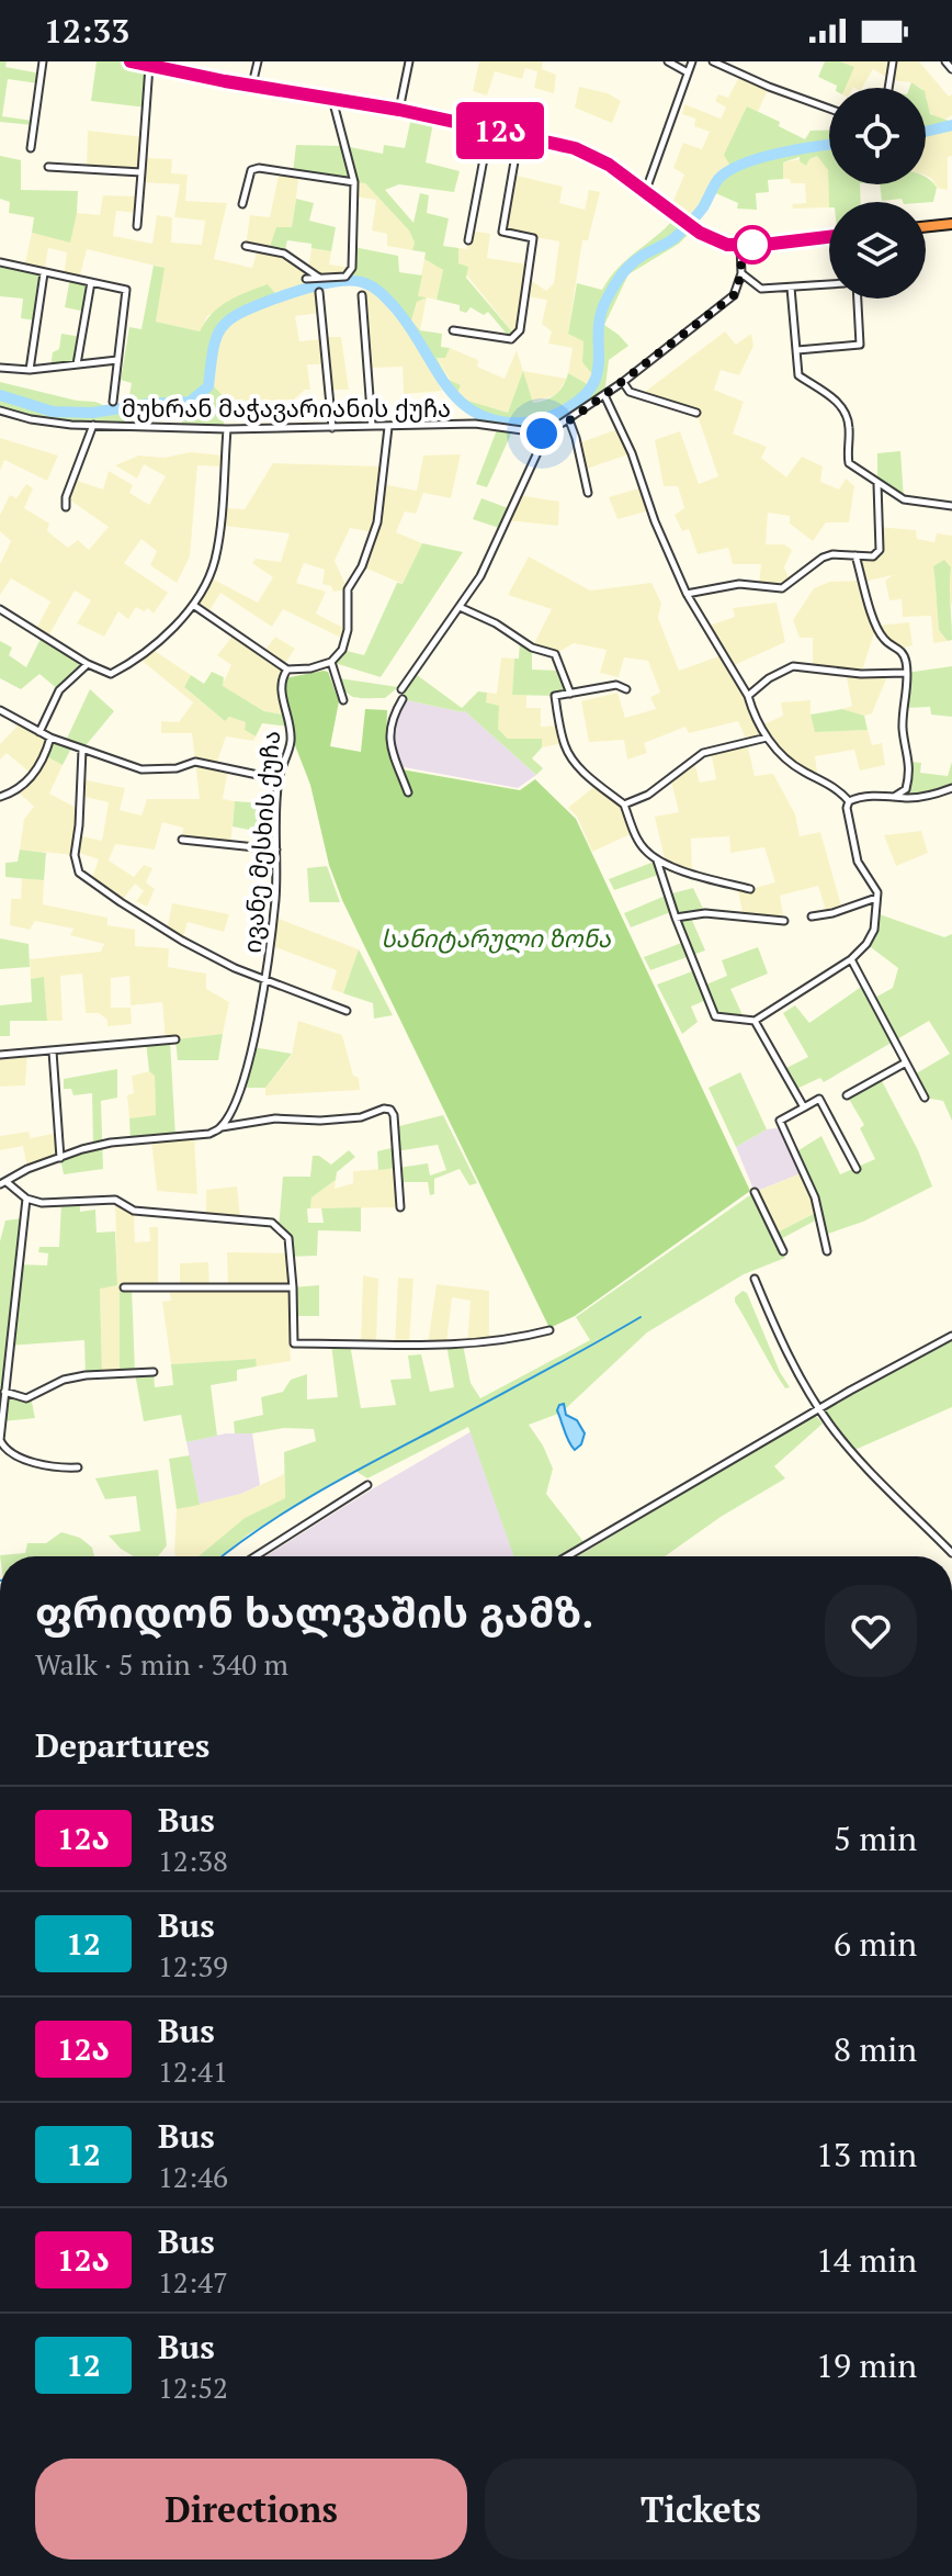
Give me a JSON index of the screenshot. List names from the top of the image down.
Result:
{
  "streets": {
    "street": ["მუხრან მაჭავარიანის ქუჩა", "ივანე მესხის ქუჩა"]
  },
  "parks": ["სანიტარული ზონა"],
  "lines": ["bus line 12ა"],
  "page": {
    "status": "12:33",
    "on_map": "12ა",
    "heading": [
      ["ფრიდონ ხალვაშის გამზ.", "Walk · 5 min · 340 m"],
      "Departures"
    ],
    "list": [
      {
        "mark": "12ა",
        "name": "Bus",
        "note": "12:38",
        "value": "5 min"
      },
      {
        "mark": "12",
        "name": "Bus",
        "note": "12:39",
        "value": "6 min"
      },
      {
        "mark": "12ა",
        "name": "Bus",
        "note": "12:41",
        "value": "8 min"
      },
      {
        "mark": "12",
        "name": "Bus",
        "note": "12:46",
        "value": "13 min"
      },
      {
        "mark": "12ა",
        "name": "Bus",
        "note": "12:47",
        "value": "14 min"
      },
      {
        "mark": "12",
        "name": "Bus",
        "note": "12:52",
        "value": "19 min"
      }
    ],
    "buttons": ["Directions", "Tickets"]
  }
}
